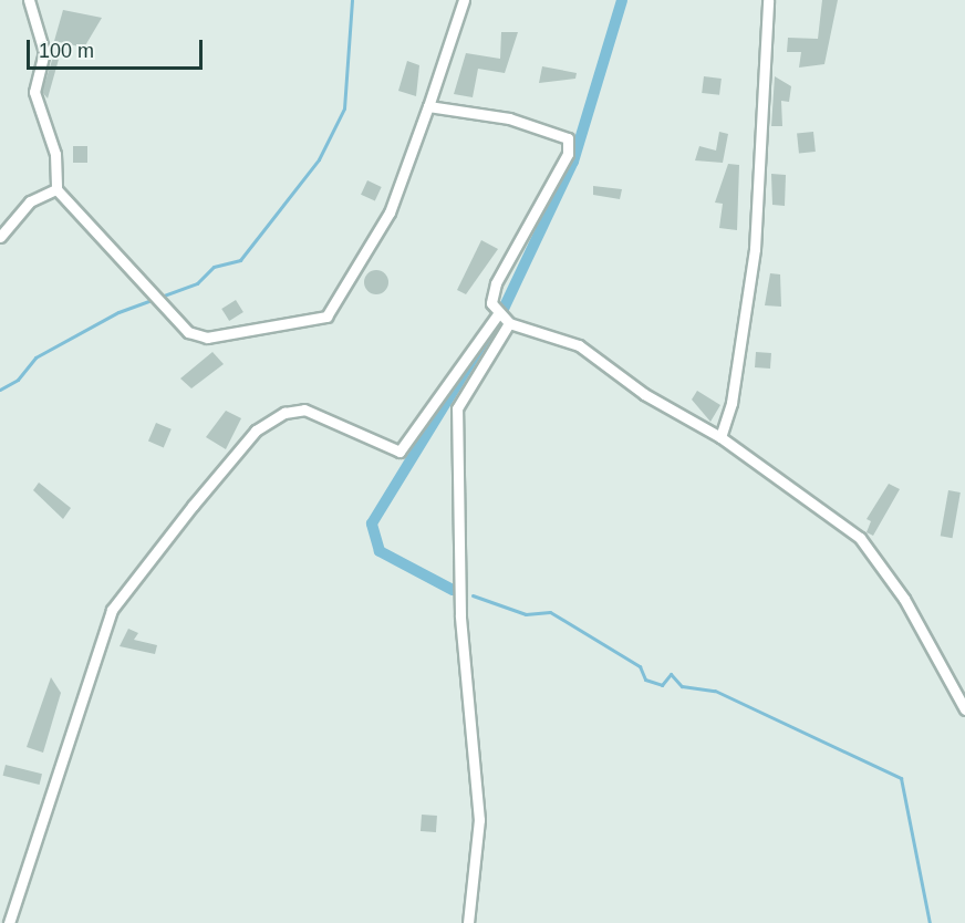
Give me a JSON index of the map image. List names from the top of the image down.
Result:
{
  "scale_bar": "100 m"
}
